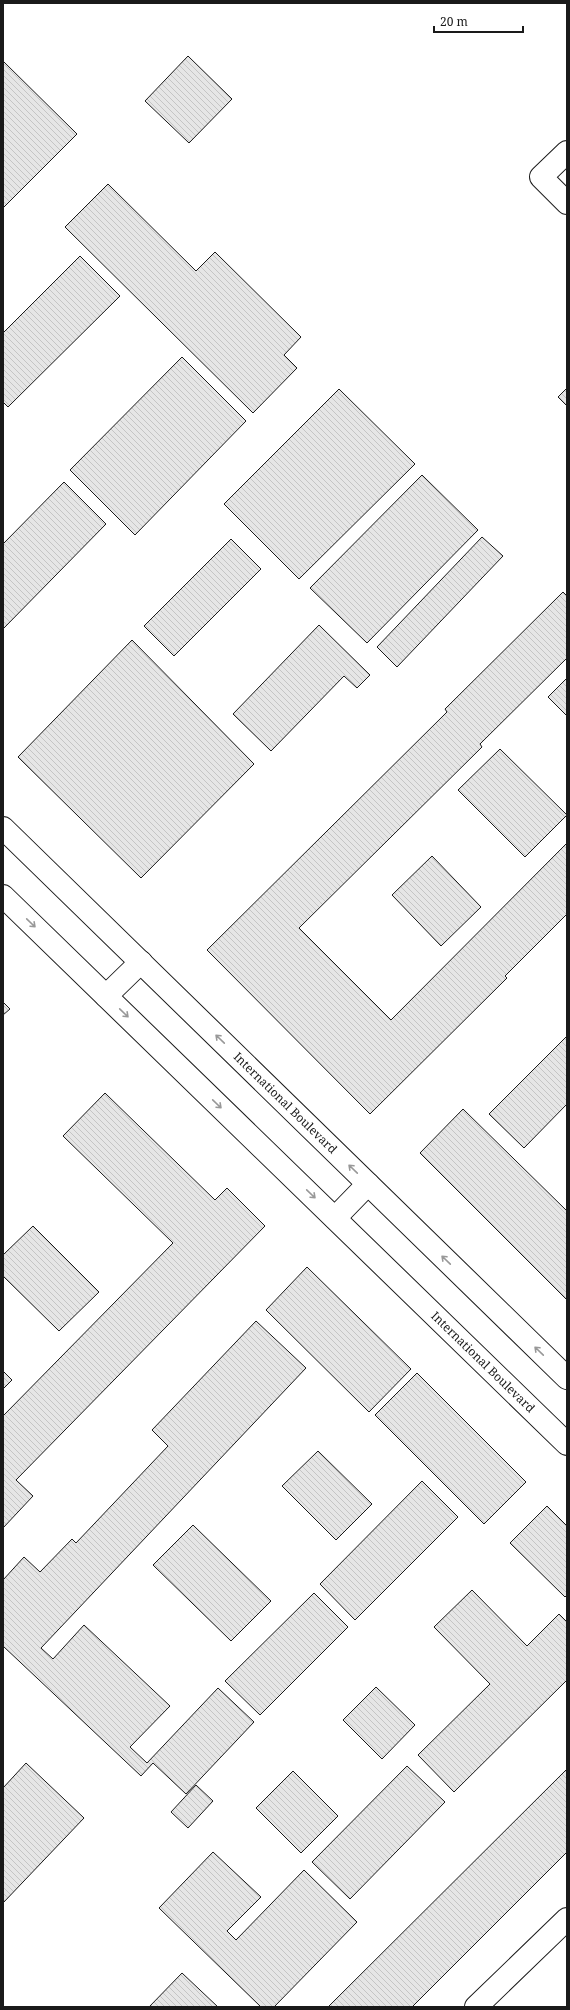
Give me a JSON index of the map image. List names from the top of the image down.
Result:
{
  "streets": {
    "street": ["International Boulevard"]
  },
  "scale_bar": "20 m"
}
